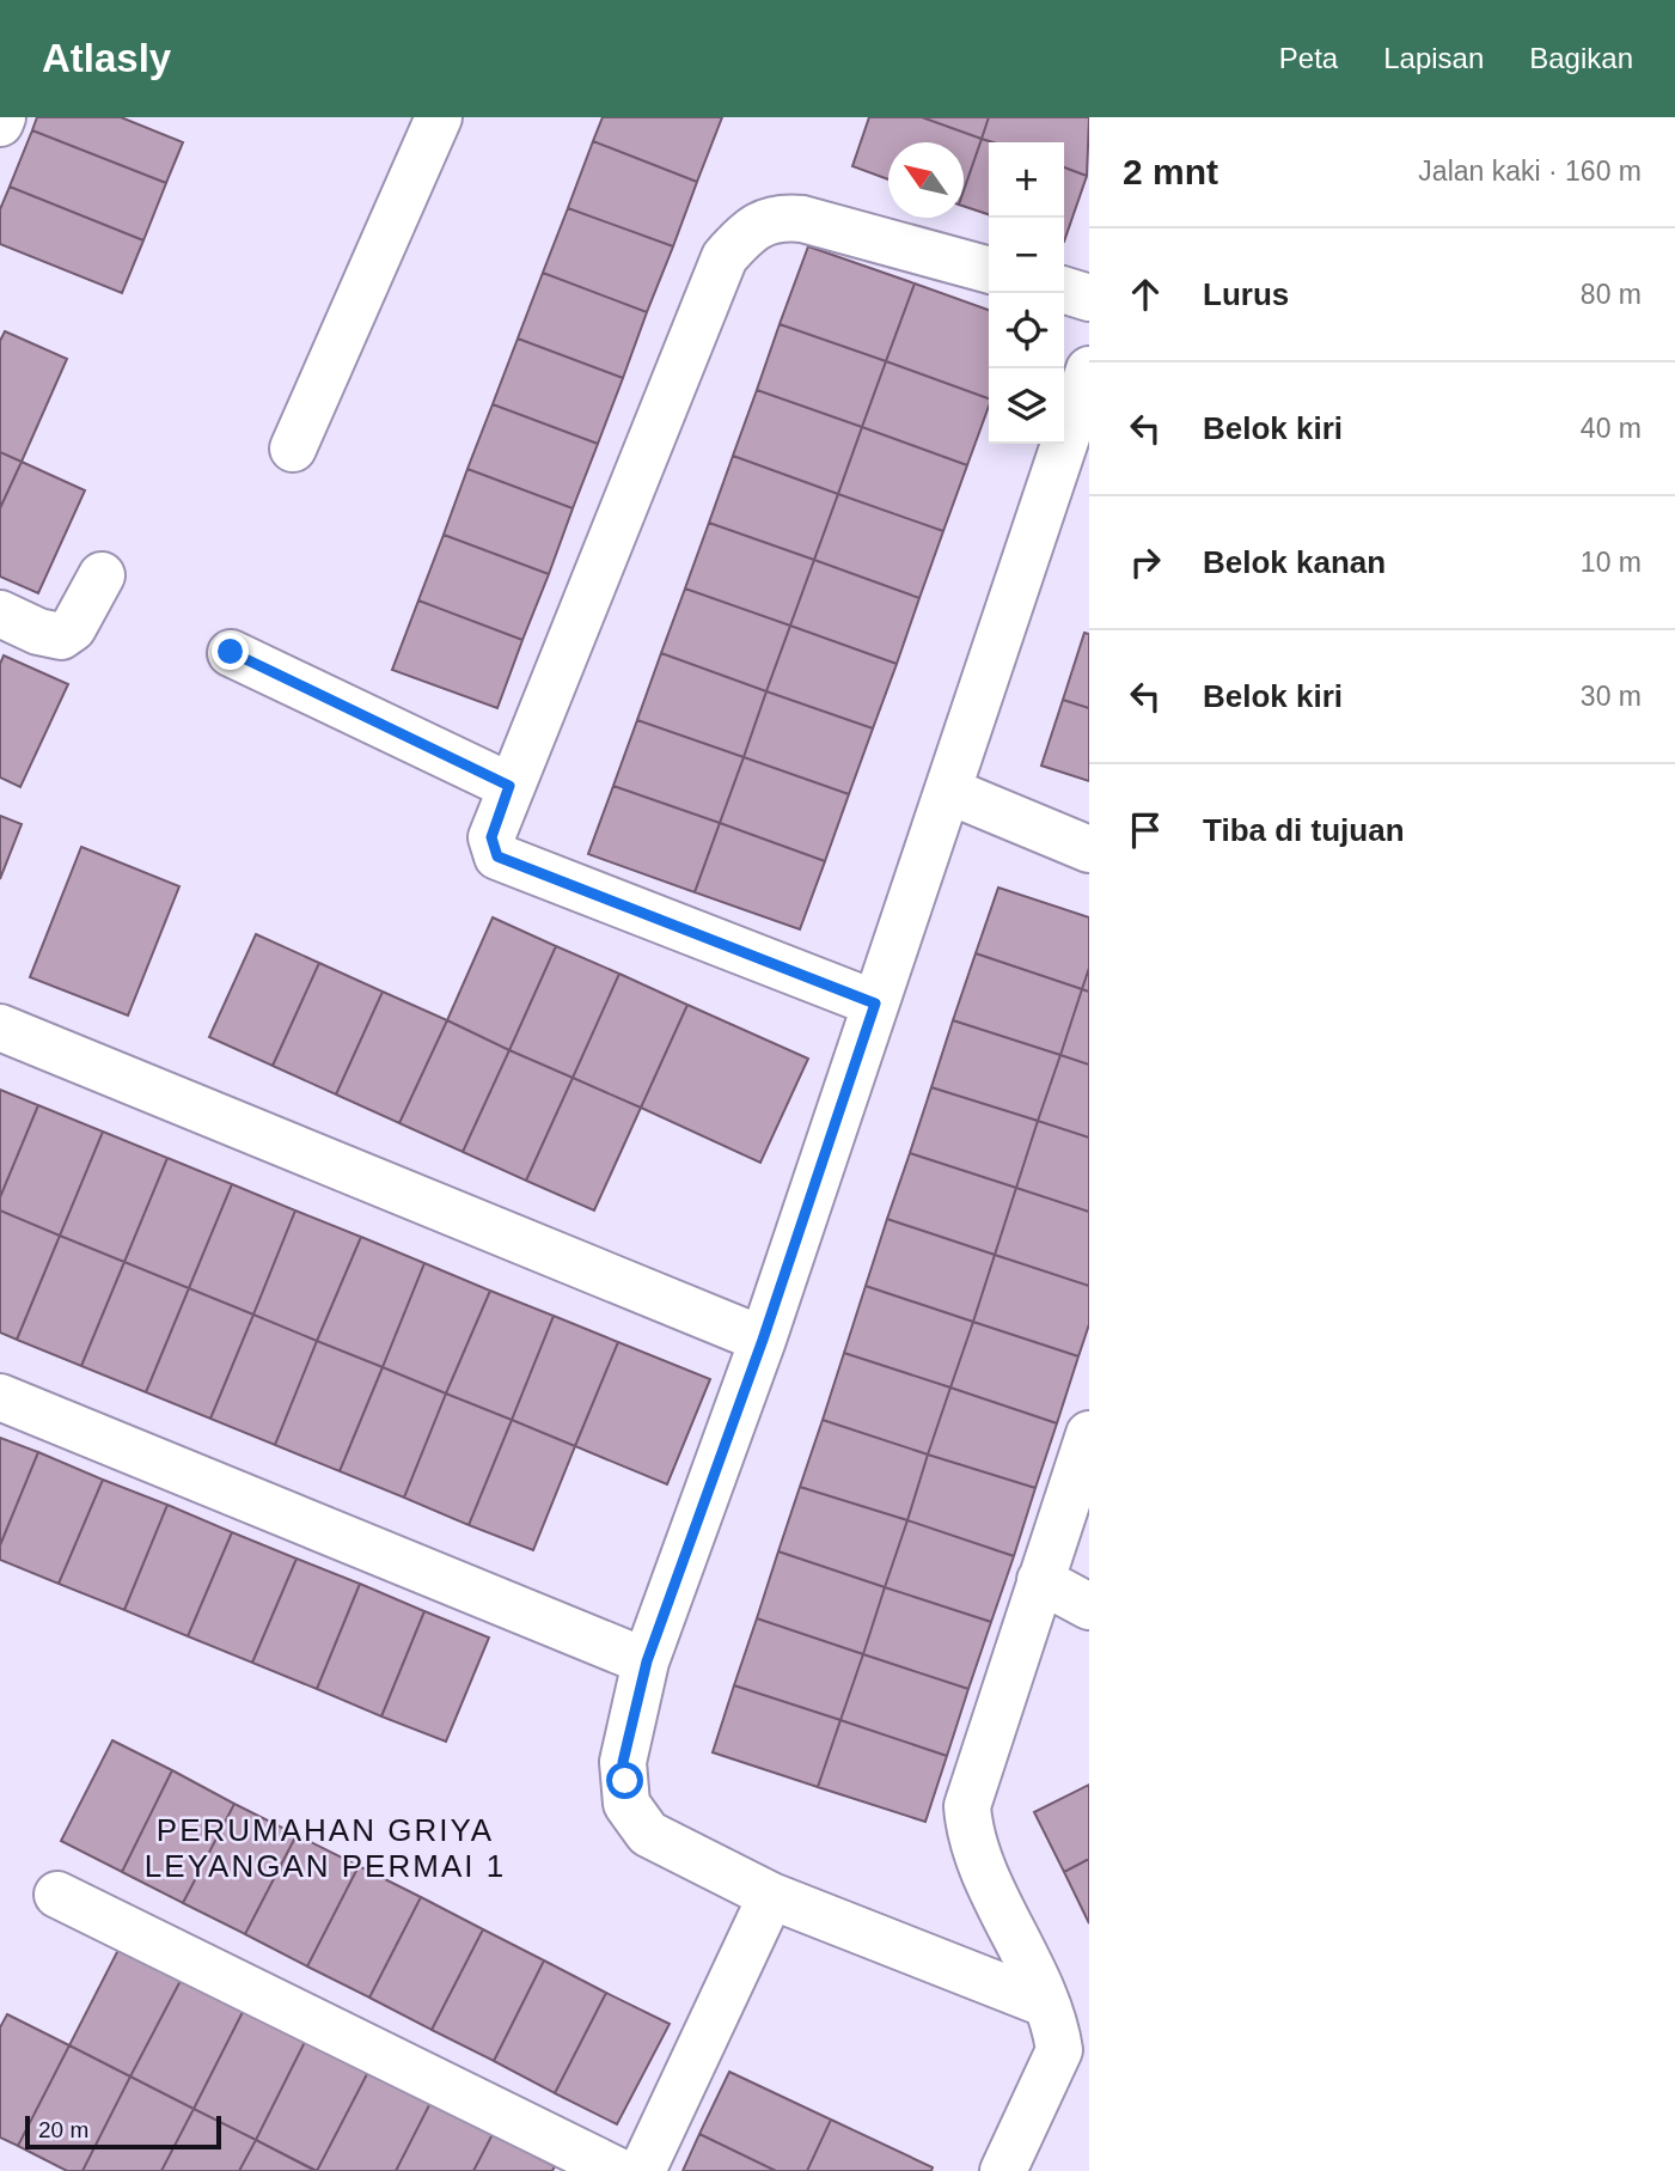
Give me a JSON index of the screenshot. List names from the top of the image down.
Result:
{
  "districts": ["PERUMAHAN GRIYA LEYANGAN PERMAI 1"],
  "scale_bar": "20 m",
  "north": "top left",
  "page": {
    "header": "Atlasly",
    "nav": ["Peta", "Lapisan", "Bagikan"],
    "heading": ["2 mnt", "Jalan kaki · 160 m"],
    "map_buttons": ["+", "−"],
    "list": [
      ["Lurus", "80 m"],
      ["Belok kiri", "40 m"],
      ["Belok kanan", "10 m"],
      ["Belok kiri", "30 m"],
      "Tiba di tujuan"
    ],
    "scale": "20 m"
  }
}
